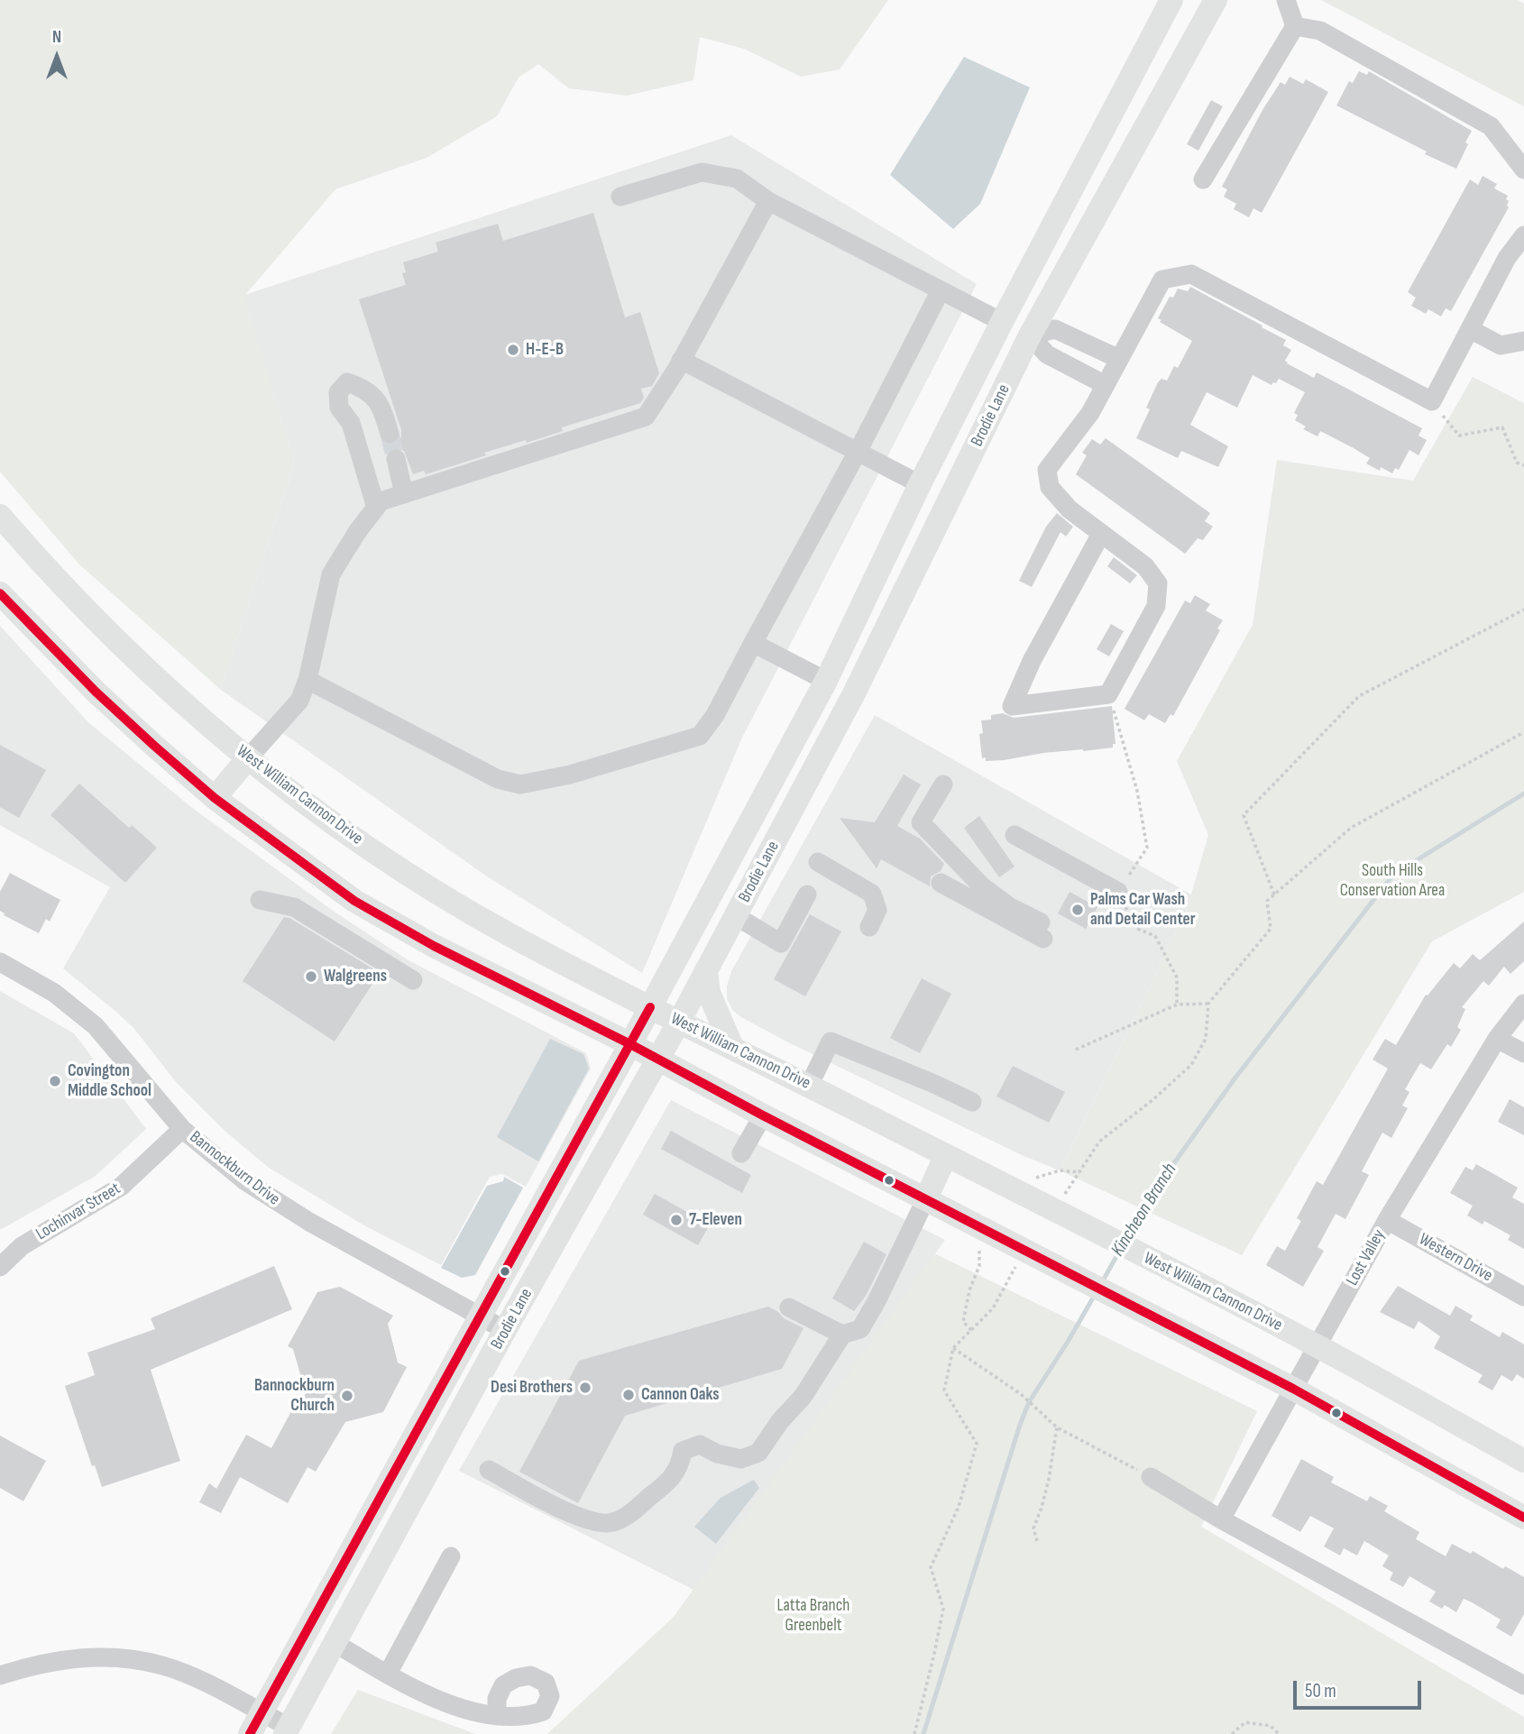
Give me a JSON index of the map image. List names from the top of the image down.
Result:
{
  "streets": {
    "main road": ["Brodie Lane", "West William Cannon Drive"],
    "street": [
      "Bannockburn Drive",
      "Lochinvar Street",
      "Lost Valley",
      "Western Drive"
    ]
  },
  "crossings": [
    ["Brodie Lane", "West William Cannon Drive"],
    ["Brodie Lane", "Bannockburn Drive"],
    ["West William Cannon Drive", "Lost Valley"],
    ["Bannockburn Drive", "Lochinvar Street"],
    ["Lost Valley", "Western Drive"]
  ],
  "water": ["Kincheon Branch"],
  "parks": ["South Hills Conservation Area", "Latta Branch Greenbelt"],
  "places": [
    "H-E-B",
    "Palms Car Wash and Detail Center",
    "Walgreens",
    "Covington Middle School",
    "7-Eleven",
    "Desi Brothers",
    "Cannon Oaks",
    "Bannockburn Church"
  ],
  "scale_bar": "50 m",
  "north": "top"
}
